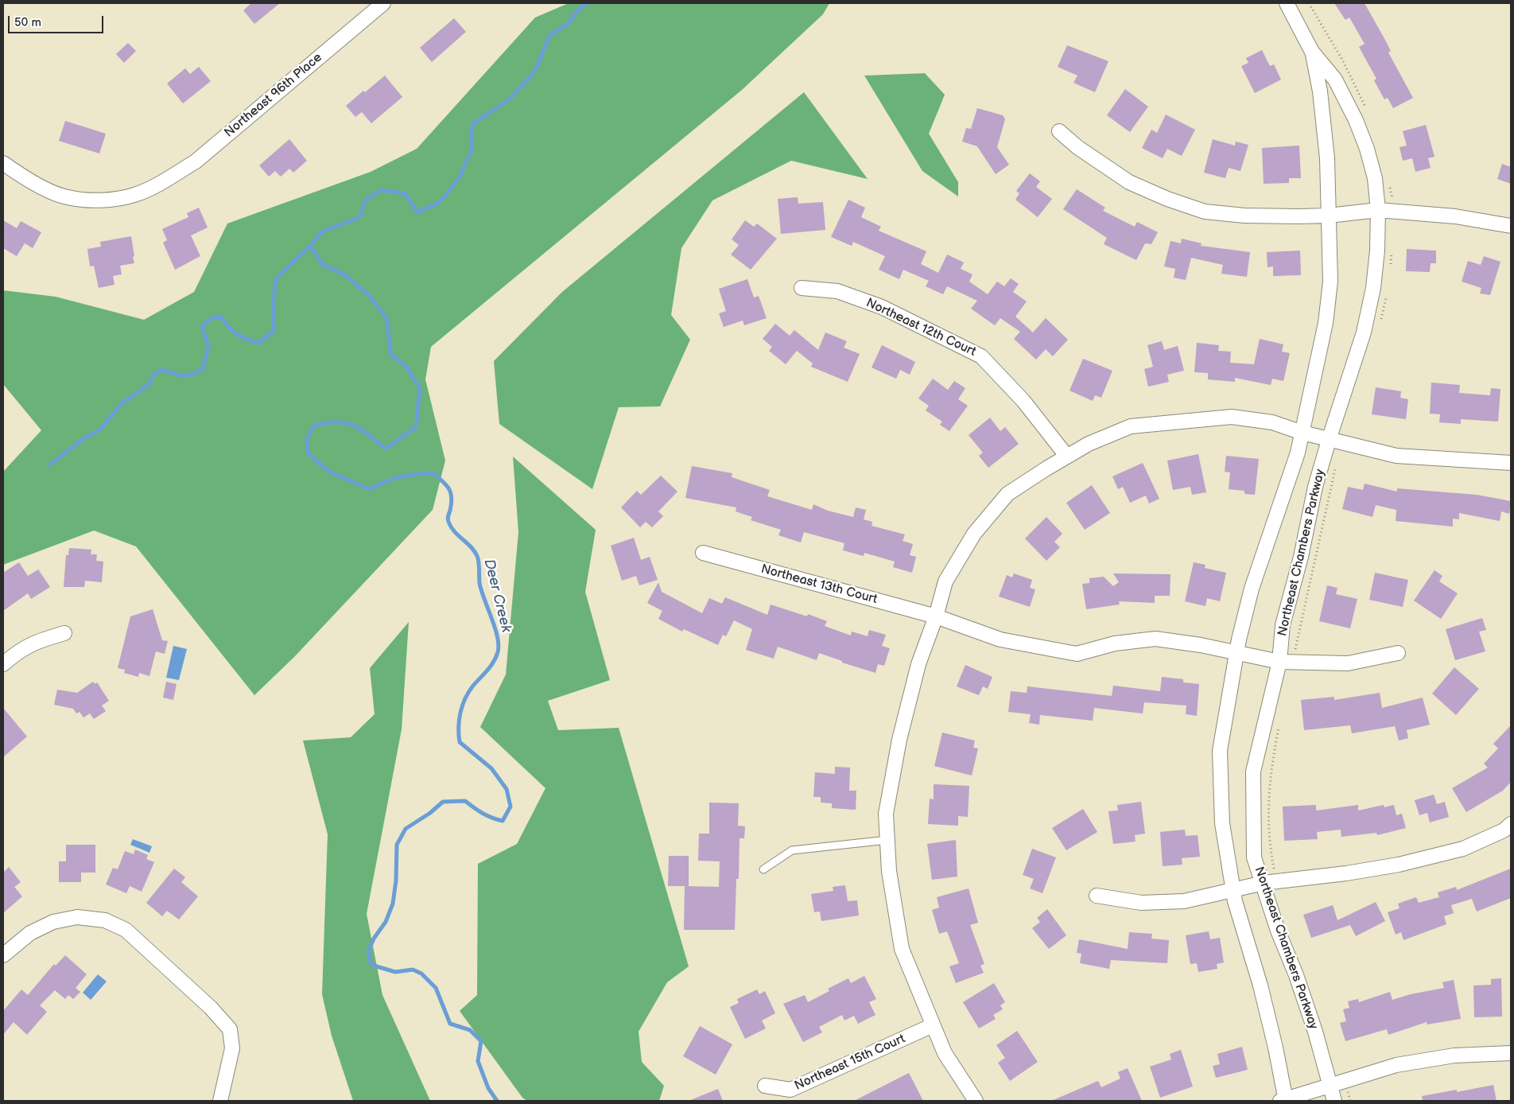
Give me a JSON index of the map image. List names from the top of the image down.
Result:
{
  "streets": {
    "street": [
      "Northeast 96th Place",
      "Northeast 12th Court",
      "Northeast Chambers Parkway",
      "Northeast 13th Court",
      "Northeast 15th Court"
    ]
  },
  "crossings": [
    ["Northeast Chambers Parkway", "Northeast 13th Court"]
  ],
  "water": ["Deer Creek"],
  "scale_bar": "50 m"
}
